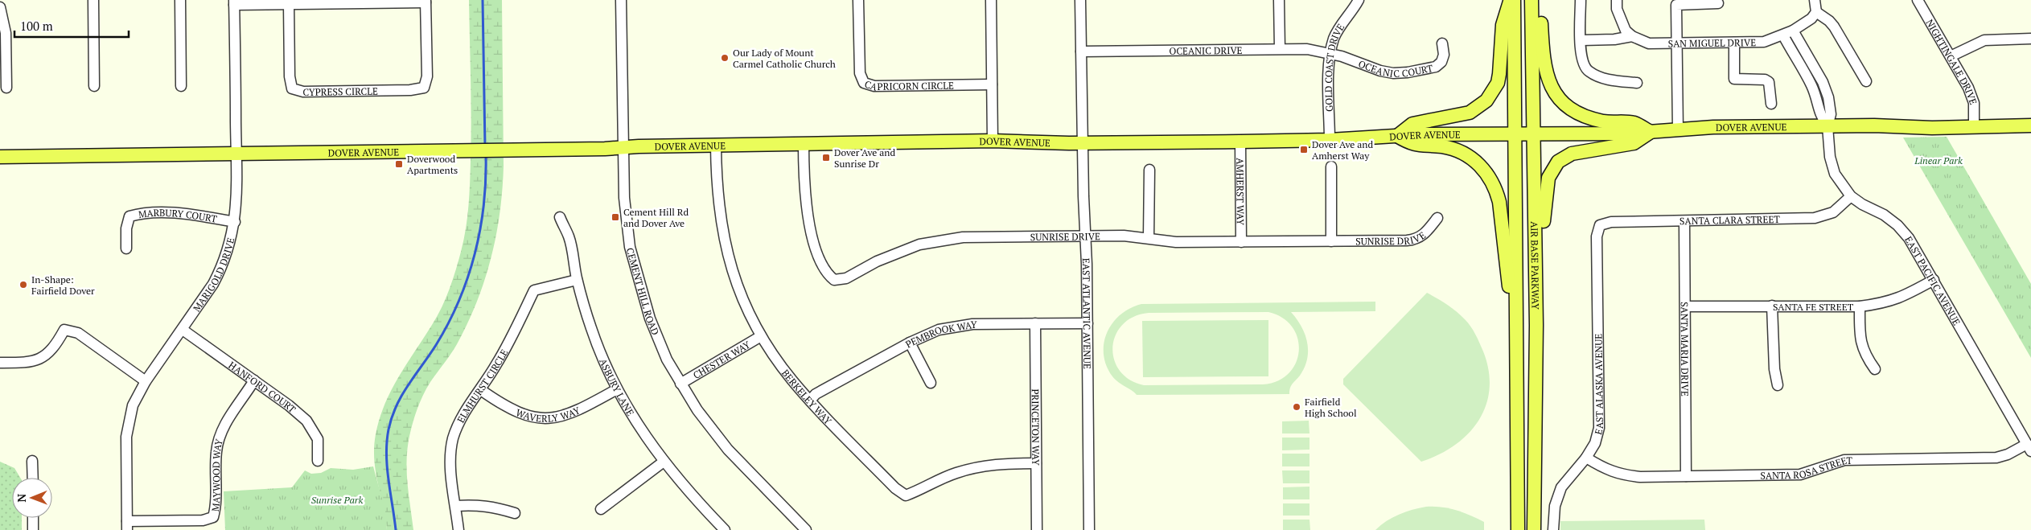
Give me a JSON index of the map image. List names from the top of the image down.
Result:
{
  "streets": {
    "main road": ["DOVER AVENUE", "AIR BASE PARKWAY"],
    "street": [
      "SAN MIGUEL DRIVE",
      "OCEANIC DRIVE",
      "NIGHTINGALE DRIVE",
      "OCEANIC COURT",
      "GOLD COAST DRIVE",
      "CAPRICORN CIRCLE",
      "CYPRESS CIRCLE",
      "AMHERST WAY",
      "MARBURY COURT",
      "SANTA CLARA STREET",
      "SUNRISE DRIVE",
      "MARIGOLD DRIVE",
      "EAST PACIFIC AVENUE",
      "CEMENT HILL ROAD",
      "SANTA FE STREET",
      "EAST ATLANTIC AVENUE",
      "PEMBROOK WAY",
      "SANTA MARIA DRIVE",
      "CHESTER WAY",
      "EAST ALASKA AVENUE",
      "ELMHURST CIRCLE",
      "ASBURY LANE",
      "HANFORD COURT",
      "BERKELEY WAY",
      "WAVERLY WAY",
      "PRINCETON WAY",
      "SANTA ROSA STREET",
      "MAYWOOD WAY"
    ]
  },
  "crossings": [
    ["SAN MIGUEL DRIVE", "EAST PACIFIC AVENUE"],
    ["OCEANIC DRIVE", "OCEANIC COURT"],
    ["OCEANIC DRIVE", "GOLD COAST DRIVE"],
    ["OCEANIC DRIVE", "EAST ATLANTIC AVENUE"],
    ["NIGHTINGALE DRIVE", "DOVER AVENUE"],
    ["OCEANIC COURT", "GOLD COAST DRIVE"],
    ["GOLD COAST DRIVE", "DOVER AVENUE"],
    ["DOVER AVENUE", "AMHERST WAY"],
    ["DOVER AVENUE", "SUNRISE DRIVE"],
    ["DOVER AVENUE", "AIR BASE PARKWAY"],
    ["DOVER AVENUE", "MARIGOLD DRIVE"],
    ["DOVER AVENUE", "EAST PACIFIC AVENUE"],
    ["DOVER AVENUE", "CEMENT HILL ROAD"],
    ["DOVER AVENUE", "EAST ATLANTIC AVENUE"],
    ["DOVER AVENUE", "BERKELEY WAY"],
    ["AMHERST WAY", "SUNRISE DRIVE"],
    ["MARBURY COURT", "MARIGOLD DRIVE"],
    ["SANTA CLARA STREET", "EAST PACIFIC AVENUE"],
    ["SANTA CLARA STREET", "SANTA MARIA DRIVE"],
    ["SANTA CLARA STREET", "EAST ALASKA AVENUE"],
    ["SUNRISE DRIVE", "EAST ATLANTIC AVENUE"],
    ["MARIGOLD DRIVE", "HANFORD COURT"],
    ["MARIGOLD DRIVE", "MAYWOOD WAY"],
    ["EAST PACIFIC AVENUE", "SANTA FE STREET"],
    ["EAST PACIFIC AVENUE", "SANTA ROSA STREET"],
    ["CEMENT HILL ROAD", "CHESTER WAY"],
    ["SANTA FE STREET", "SANTA MARIA DRIVE"],
    ["EAST ATLANTIC AVENUE", "PEMBROOK WAY"],
    ["PEMBROOK WAY", "BERKELEY WAY"],
    ["PEMBROOK WAY", "PRINCETON WAY"],
    ["SANTA MARIA DRIVE", "SANTA ROSA STREET"],
    ["CHESTER WAY", "BERKELEY WAY"],
    ["EAST ALASKA AVENUE", "SANTA ROSA STREET"],
    ["ELMHURST CIRCLE", "ASBURY LANE"],
    ["ELMHURST CIRCLE", "WAVERLY WAY"],
    ["ASBURY LANE", "WAVERLY WAY"],
    ["HANFORD COURT", "MAYWOOD WAY"],
    ["BERKELEY WAY", "PRINCETON WAY"]
  ],
  "parks": ["Linear Park", "Sunrise Park"],
  "places": {
    "other": ["Our Lady of Mount Carmel Catholic Church", "In-Shape: Fairfield Dover", "Fairfield High School"],
    "transit": [
      "Dover Ave and Amherst Way",
      "Dover Ave and Sunrise Dr",
      "Doverwood Apartments",
      "Cement Hill Rd and Dover Ave"
    ]
  },
  "scale_bar": "100 m",
  "north": "left"
}
